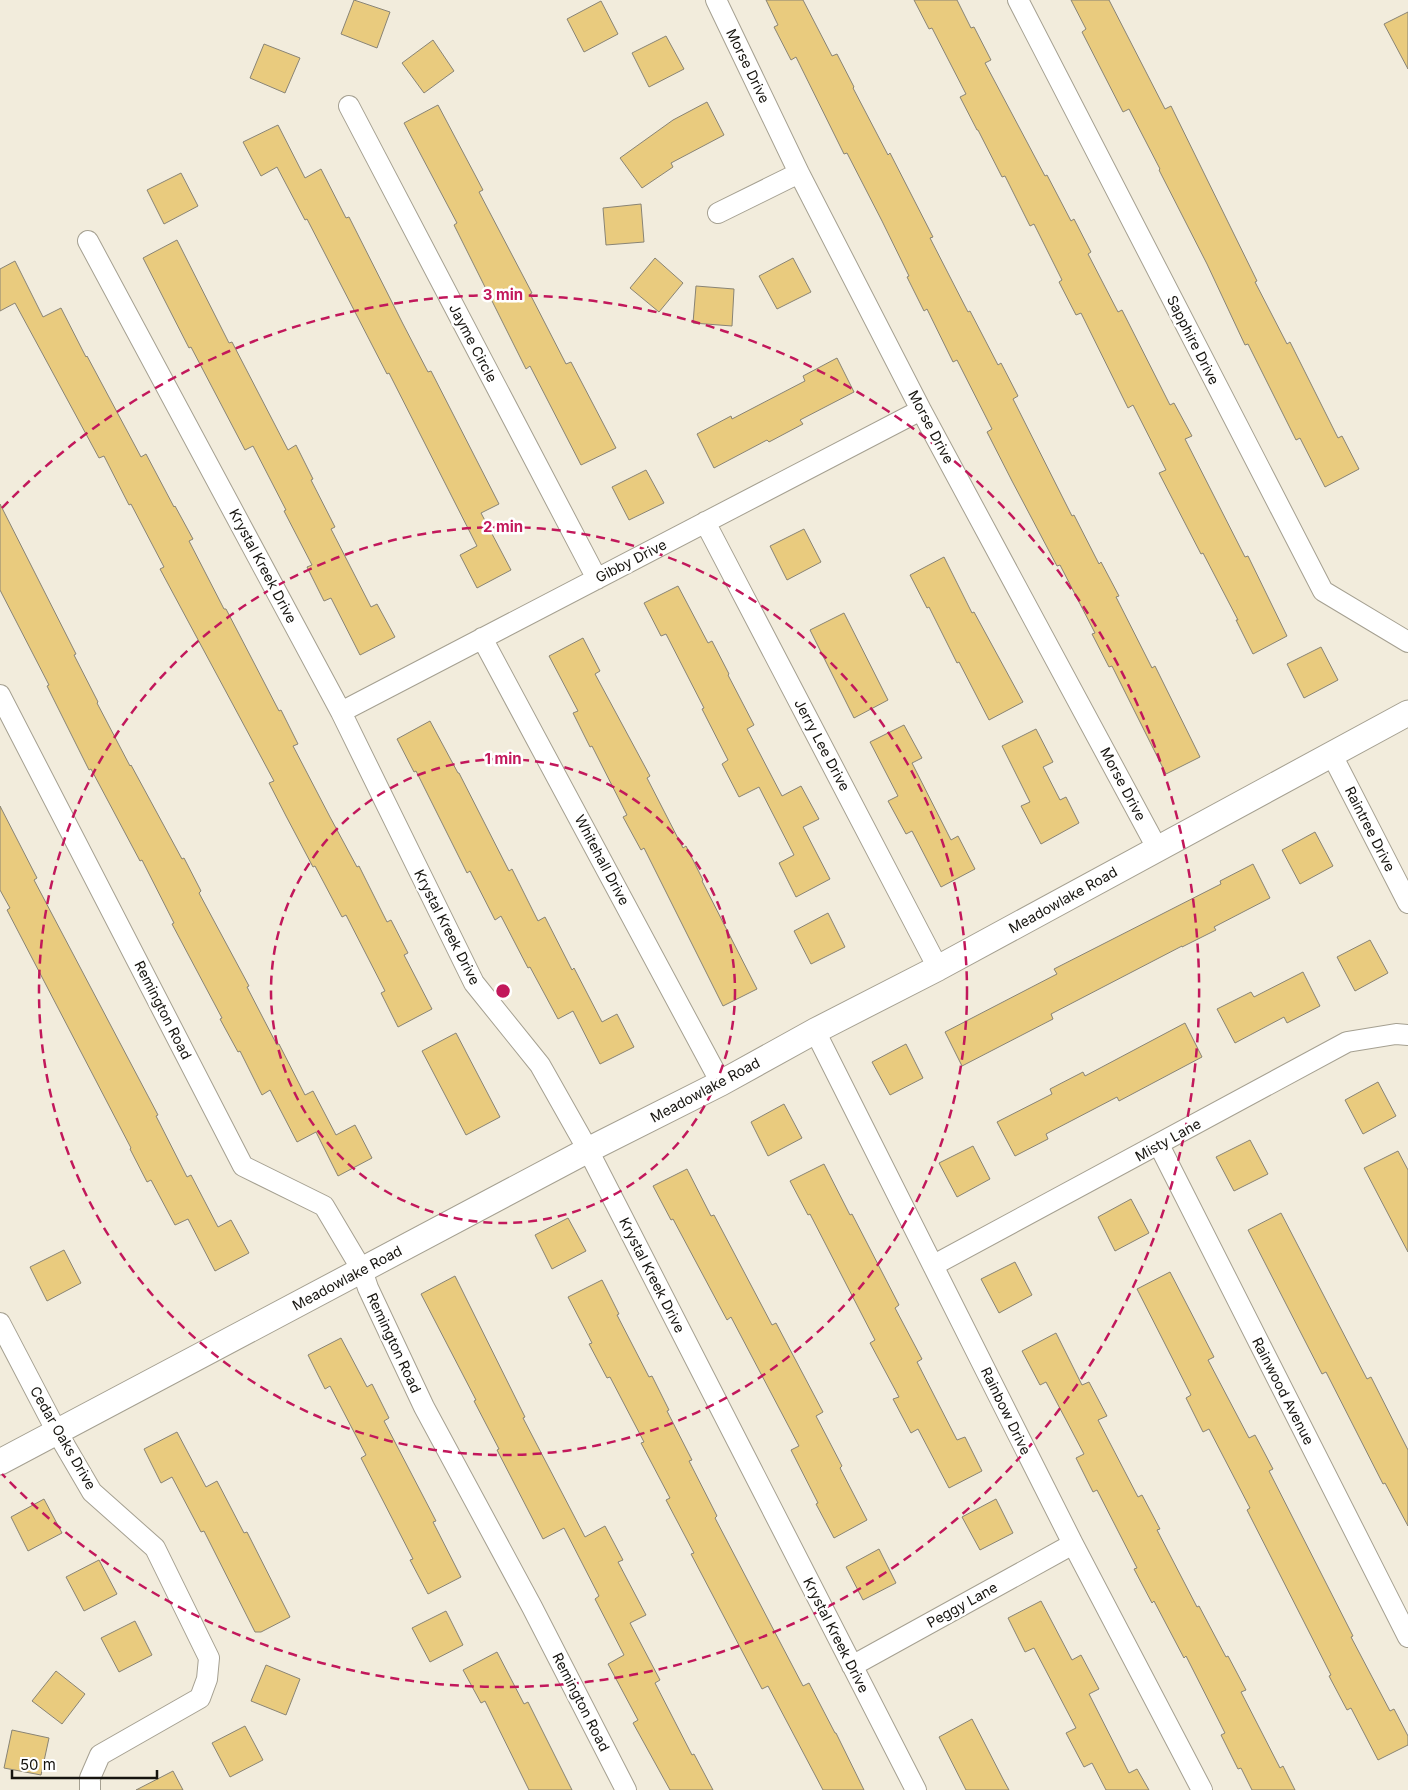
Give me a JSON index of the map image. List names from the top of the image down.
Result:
{
  "streets": {
    "street": [
      "Morse Drive",
      "Sapphire Drive",
      "Jayme Circle",
      "Gibby Drive",
      "Krystal Kreek Drive",
      "Jerry Lee Drive",
      "Raintree Drive",
      "Whitehall Drive",
      "Meadowlake Road",
      "Remington Road",
      "Misty Lane",
      "Rainwood Avenue",
      "Rainbow Drive",
      "Cedar Oaks Drive",
      "Peggy Lane"
    ]
  },
  "crossings": [
    ["Morse Drive", "Gibby Drive"],
    ["Morse Drive", "Meadowlake Road"],
    ["Jayme Circle", "Gibby Drive"],
    ["Gibby Drive", "Krystal Kreek Drive"],
    ["Gibby Drive", "Jerry Lee Drive"],
    ["Gibby Drive", "Whitehall Drive"],
    ["Krystal Kreek Drive", "Meadowlake Road"],
    ["Krystal Kreek Drive", "Peggy Lane"],
    ["Jerry Lee Drive", "Meadowlake Road"],
    ["Raintree Drive", "Meadowlake Road"],
    ["Whitehall Drive", "Meadowlake Road"],
    ["Meadowlake Road", "Remington Road"],
    ["Meadowlake Road", "Rainbow Drive"],
    ["Meadowlake Road", "Cedar Oaks Drive"],
    ["Misty Lane", "Rainwood Avenue"],
    ["Misty Lane", "Rainbow Drive"],
    ["Rainbow Drive", "Peggy Lane"]
  ],
  "scale_bar": "50 m",
  "rings": ["3 min", "2 min", "1 min"]
}
